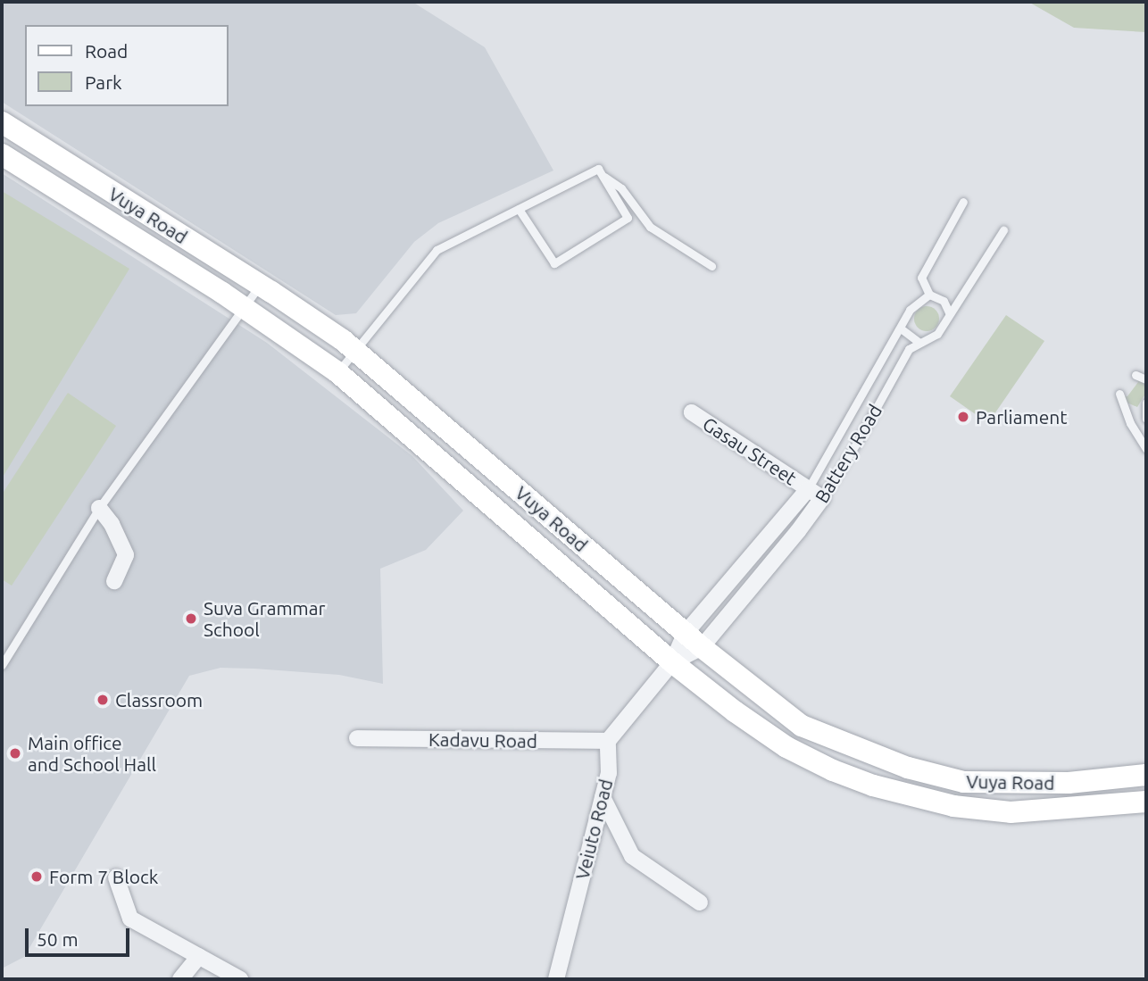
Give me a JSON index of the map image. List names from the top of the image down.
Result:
{
  "streets": {
    "main road": ["Vuya Road"],
    "street": [
      "Gasau Street",
      "Battery Road",
      "Kadavu Road",
      "Veiuto Road"
    ]
  },
  "crossings": [
    ["Vuya Road", "Battery Road"],
    ["Gasau Street", "Battery Road"],
    ["Kadavu Road", "Veiuto Road"]
  ],
  "places": [
    "Parliament",
    "Suva Grammar School",
    "Classroom",
    "Main office and School Hall",
    "Form 7 Block"
  ],
  "legend": ["Road", "Park"],
  "scale_bar": "50 m"
}
